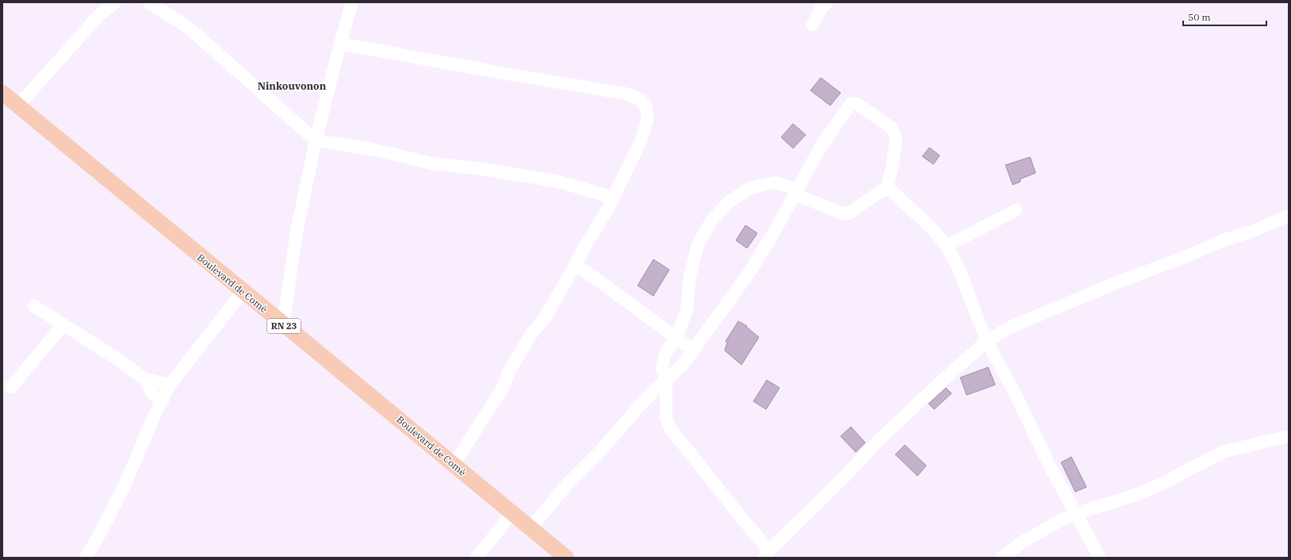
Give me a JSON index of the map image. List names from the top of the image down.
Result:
{
  "streets": {
    "main road": ["Boulevard de Comè", "RN 23"]
  },
  "districts": ["Ninkouvonon"],
  "scale_bar": "50 m"
}
